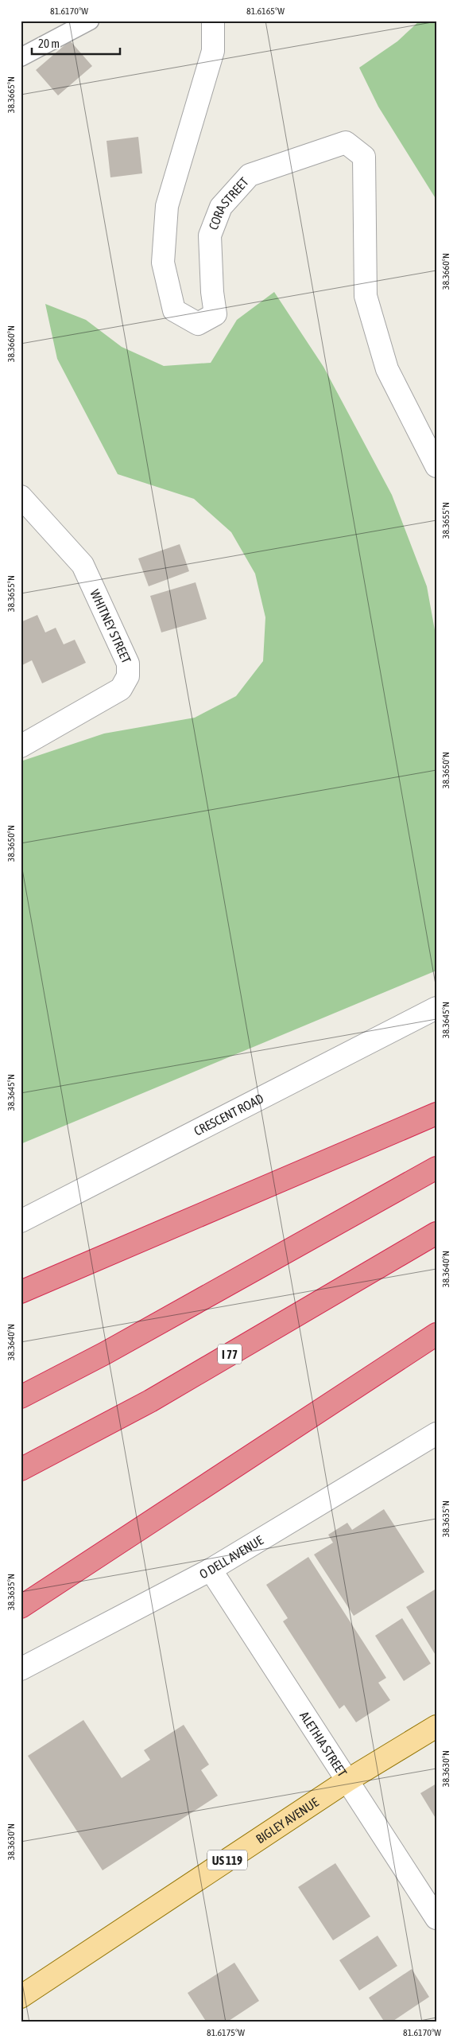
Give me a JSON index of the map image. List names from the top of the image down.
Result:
{
  "streets": {
    "highway": ["I 77"],
    "main road": ["BIGLEY AVENUE", "US 119"],
    "street": [
      "CORA STREET",
      "WHITNEY STREET",
      "CRESCENT ROAD",
      "O DELL AVENUE",
      "ALETHIA STREET"
    ]
  },
  "crossings": [
    ["O DELL AVENUE", "ALETHIA STREET"],
    ["ALETHIA STREET", "BIGLEY AVENUE"]
  ],
  "scale_bar": "20 m",
  "coordinates": [
    "81.6170°W",
    "81.6165°W",
    "38.3665°N",
    "38.3660°N",
    "38.3655°N",
    "38.3650°N",
    "38.3645°N",
    "38.3640°N",
    "38.3635°N",
    "38.3630°N",
    "81.6175°W"
  ]
}
